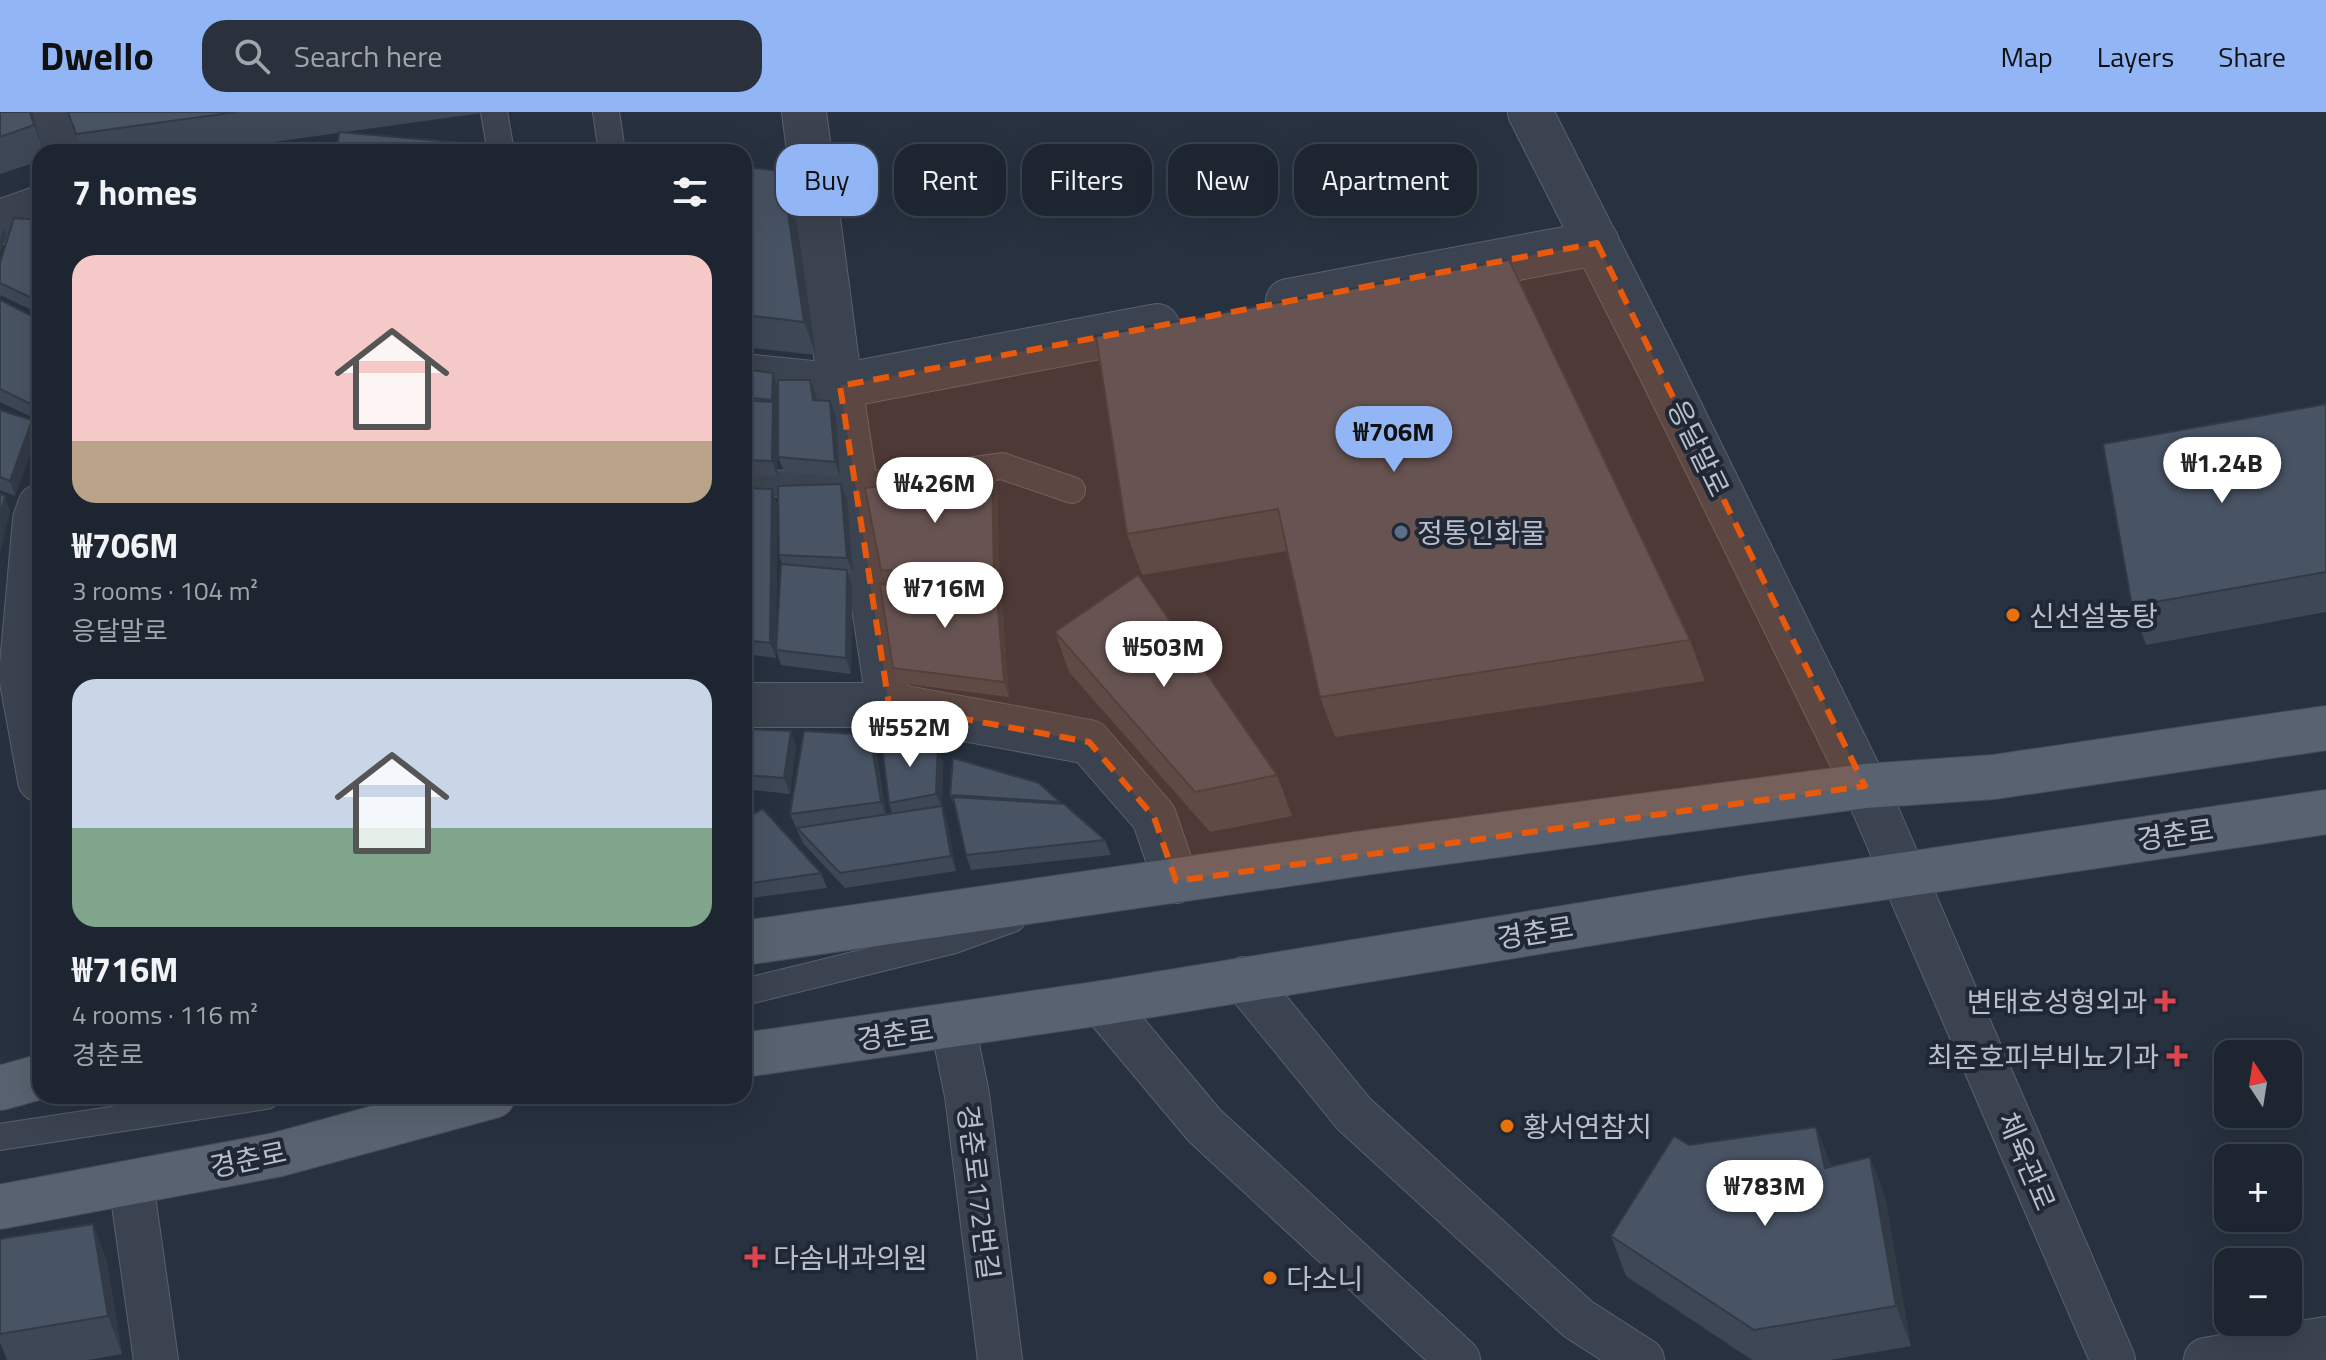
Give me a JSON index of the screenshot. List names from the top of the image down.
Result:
{
  "streets": {
    "main road": ["경춘로"],
    "street": ["응달말로", "체육관로", "경춘로172번길"]
  },
  "crossings": [
    ["응달말로", "체육관로"],
    ["경춘로", "체육관로"],
    ["경춘로", "경춘로172번길"]
  ],
  "places": {
    "other": [
      "정통인화물",
      "신선설농탕",
      "황서연참치",
      "다소니"
    ],
    "health": ["변태호성형외과", "최준호피부비뇨기과", "다솜내과의원"]
  },
  "north": "top",
  "page": {
    "header": "Dwello",
    "search": "Search here",
    "nav": ["Map", "Layers", "Share"],
    "chip": [
      "Buy",
      "Rent",
      "Filters",
      "New",
      "Apartment"
    ],
    "heading": "7 homes",
    "list": [
      {
        "name": "₩706M",
        "note": "3 rooms · 104 m² · 응달말로"
      },
      {
        "name": "₩716M",
        "note": "4 rooms · 116 m² · 경춘로"
      }
    ],
    "price": [
      "₩706M",
      "₩1.24B",
      "₩426M",
      "₩716M",
      "₩503M",
      "₩552M",
      "₩783M"
    ],
    "map_buttons": ["+", "−"]
  }
}
